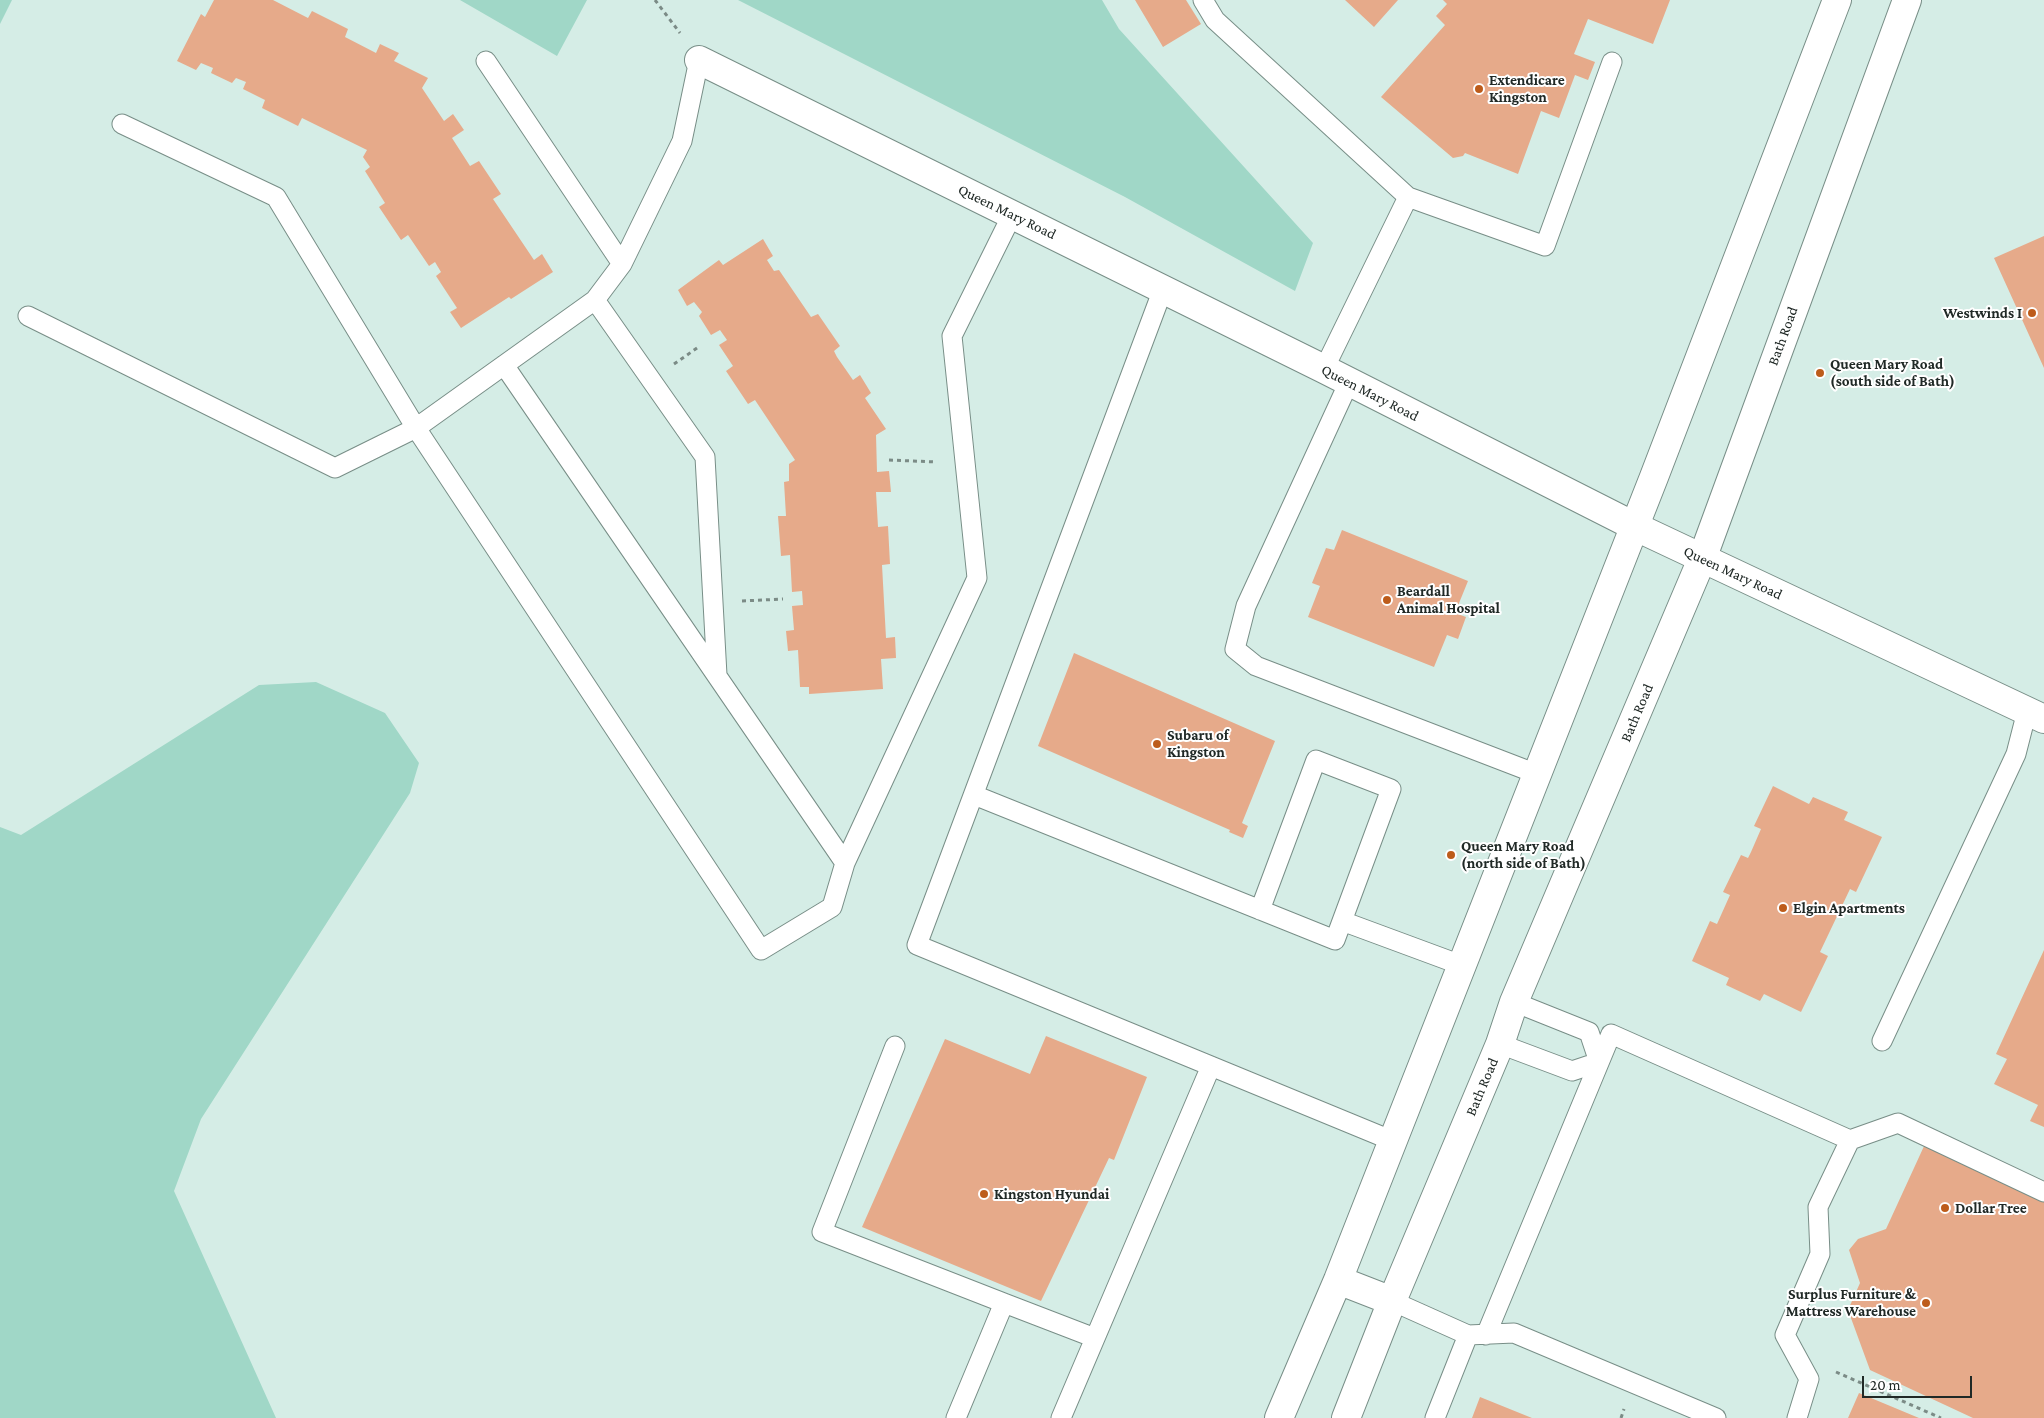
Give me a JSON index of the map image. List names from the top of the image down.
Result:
{
  "streets": {
    "main road": ["Queen Mary Road", "Bath Road"]
  },
  "crossings": [
    ["Queen Mary Road", "Bath Road"]
  ],
  "places": [
    "Extendicare Kingston",
    "Westwinds I",
    "Queen Mary Road (south side of Bath)",
    "Beardall Animal Hospital",
    "Subaru of Kingston",
    "Queen Mary Road (north side of Bath)",
    "Elgin Apartments",
    "Kingston Hyundai",
    "Dollar Tree",
    "Surplus Furniture & Mattress Warehouse"
  ],
  "scale_bar": "20 m"
}
